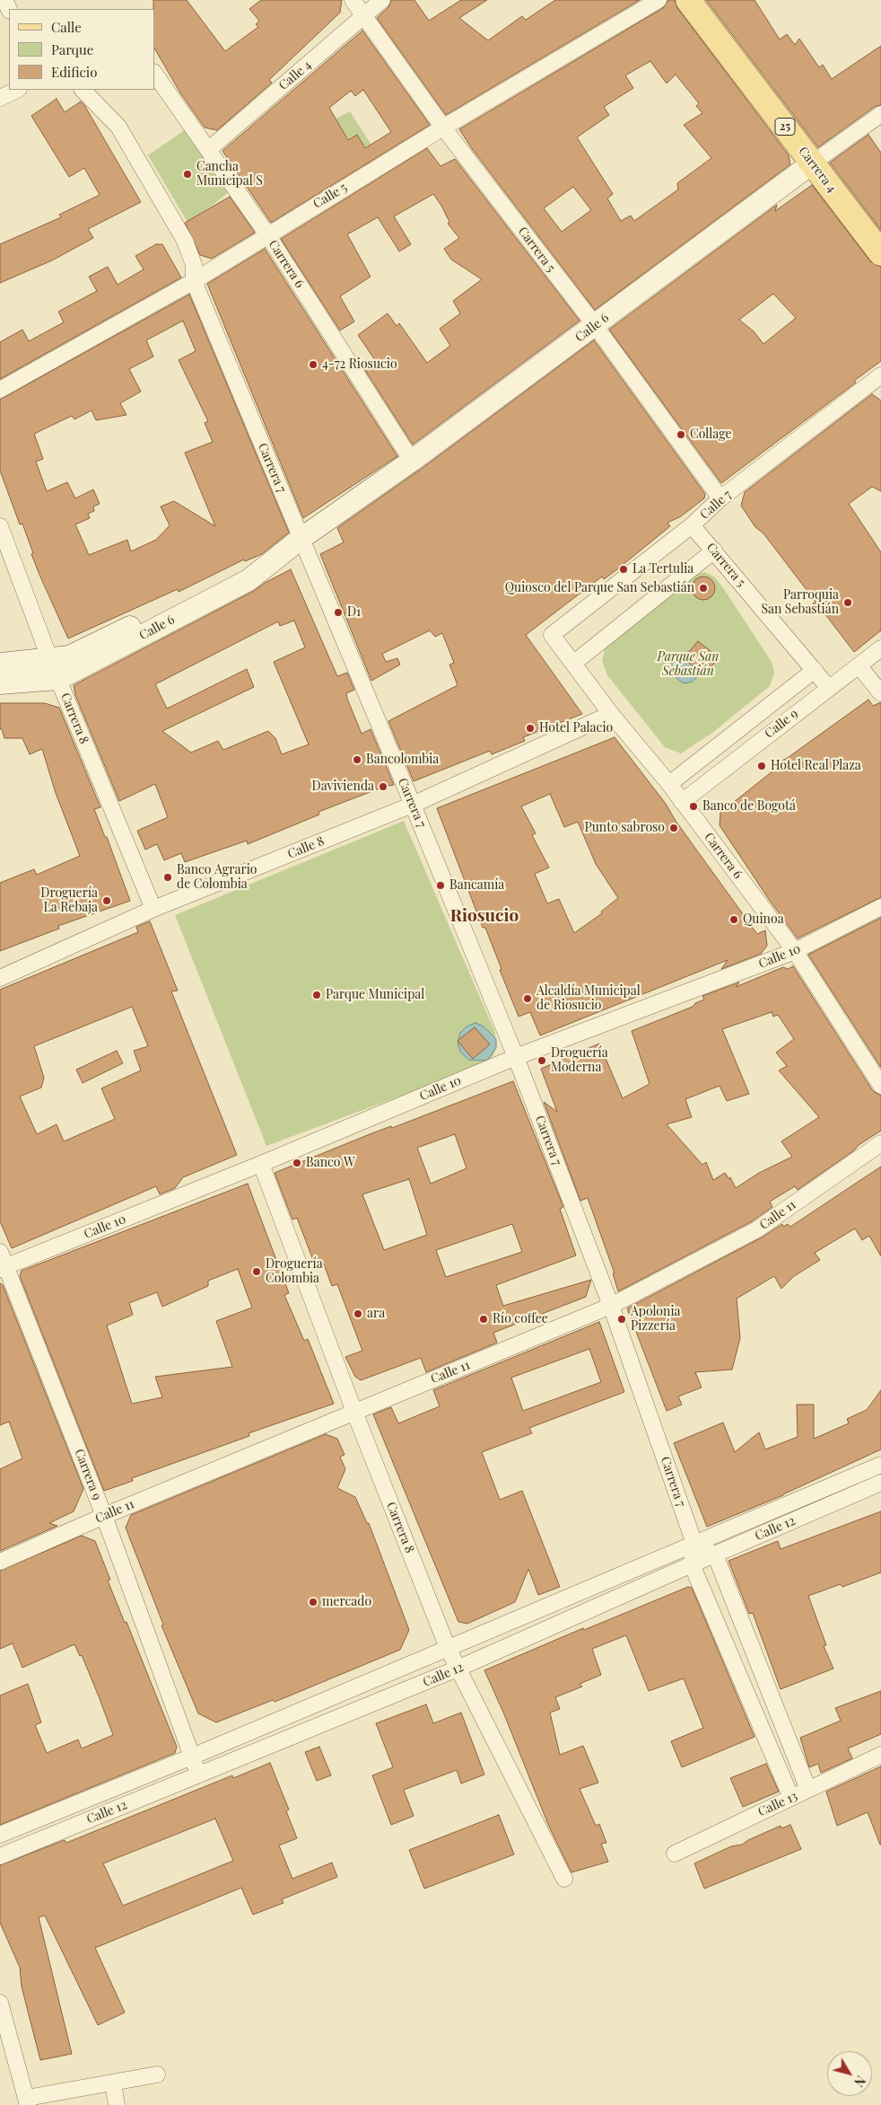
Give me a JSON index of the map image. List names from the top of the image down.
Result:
{
  "streets": {
    "main road": ["25", "Carrera 4"],
    "street": [
      "Calle 4",
      "Calle 5",
      "Carrera 5",
      "Carrera 6",
      "Calle 6",
      "Carrera 7",
      "Calle 7",
      "Carrera 8",
      "Calle 9",
      "Calle 8",
      "Calle 10",
      "Calle 11",
      "Carrera 9",
      "Calle 12",
      "Calle 13"
    ]
  },
  "crossings": [
    ["Calle 4", "Carrera 5"],
    ["Calle 4", "Carrera 6"],
    ["Carrera 4", "Calle 6"],
    ["Calle 5", "Carrera 5"],
    ["Calle 5", "Carrera 6"],
    ["Calle 5", "Carrera 7"],
    ["Carrera 5", "Calle 6"],
    ["Carrera 5", "Calle 7"],
    ["Carrera 5", "Calle 9"],
    ["Carrera 6", "Calle 6"],
    ["Carrera 6", "Calle 7"],
    ["Carrera 6", "Calle 9"],
    ["Carrera 6", "Calle 8"],
    ["Carrera 6", "Calle 10"],
    ["Calle 6", "Carrera 7"],
    ["Calle 6", "Carrera 8"],
    ["Carrera 7", "Calle 8"],
    ["Carrera 7", "Calle 10"],
    ["Carrera 7", "Calle 11"],
    ["Carrera 7", "Calle 12"],
    ["Carrera 8", "Calle 8"],
    ["Carrera 8", "Calle 10"],
    ["Carrera 8", "Calle 11"],
    ["Carrera 8", "Calle 12"],
    ["Calle 10", "Carrera 9"],
    ["Calle 11", "Carrera 9"],
    ["Carrera 9", "Calle 12"]
  ],
  "districts": ["Riosucio"],
  "parks": ["Parque San Sebastián"],
  "places": [
    "Cancha Municipal S",
    "4-72 Riosucio",
    "Collage",
    "La Tertulia",
    "Quiosco del Parque San Sebastián",
    "Parroquia San Sebastián",
    "D1",
    "Hotel Palacio",
    "Bancolombia",
    "Hotel Real Plaza",
    "Davivienda",
    "Banco de Bogotá",
    "Punto sabroso",
    "Banco Agrario de Colombia",
    "Bancamía",
    "Droguería La Rebaja",
    "Quinoa",
    "Parque Municipal",
    "Alcaldía Municipal de Riosucio",
    "Droguería Moderna",
    "Banco W",
    "Droguería Colombia",
    "ara",
    "Río coffee",
    "Apolonia Pizzería",
    "mercado"
  ],
  "legend": ["Calle", "Parque", "Edificio"],
  "north": "bottom right"
}
